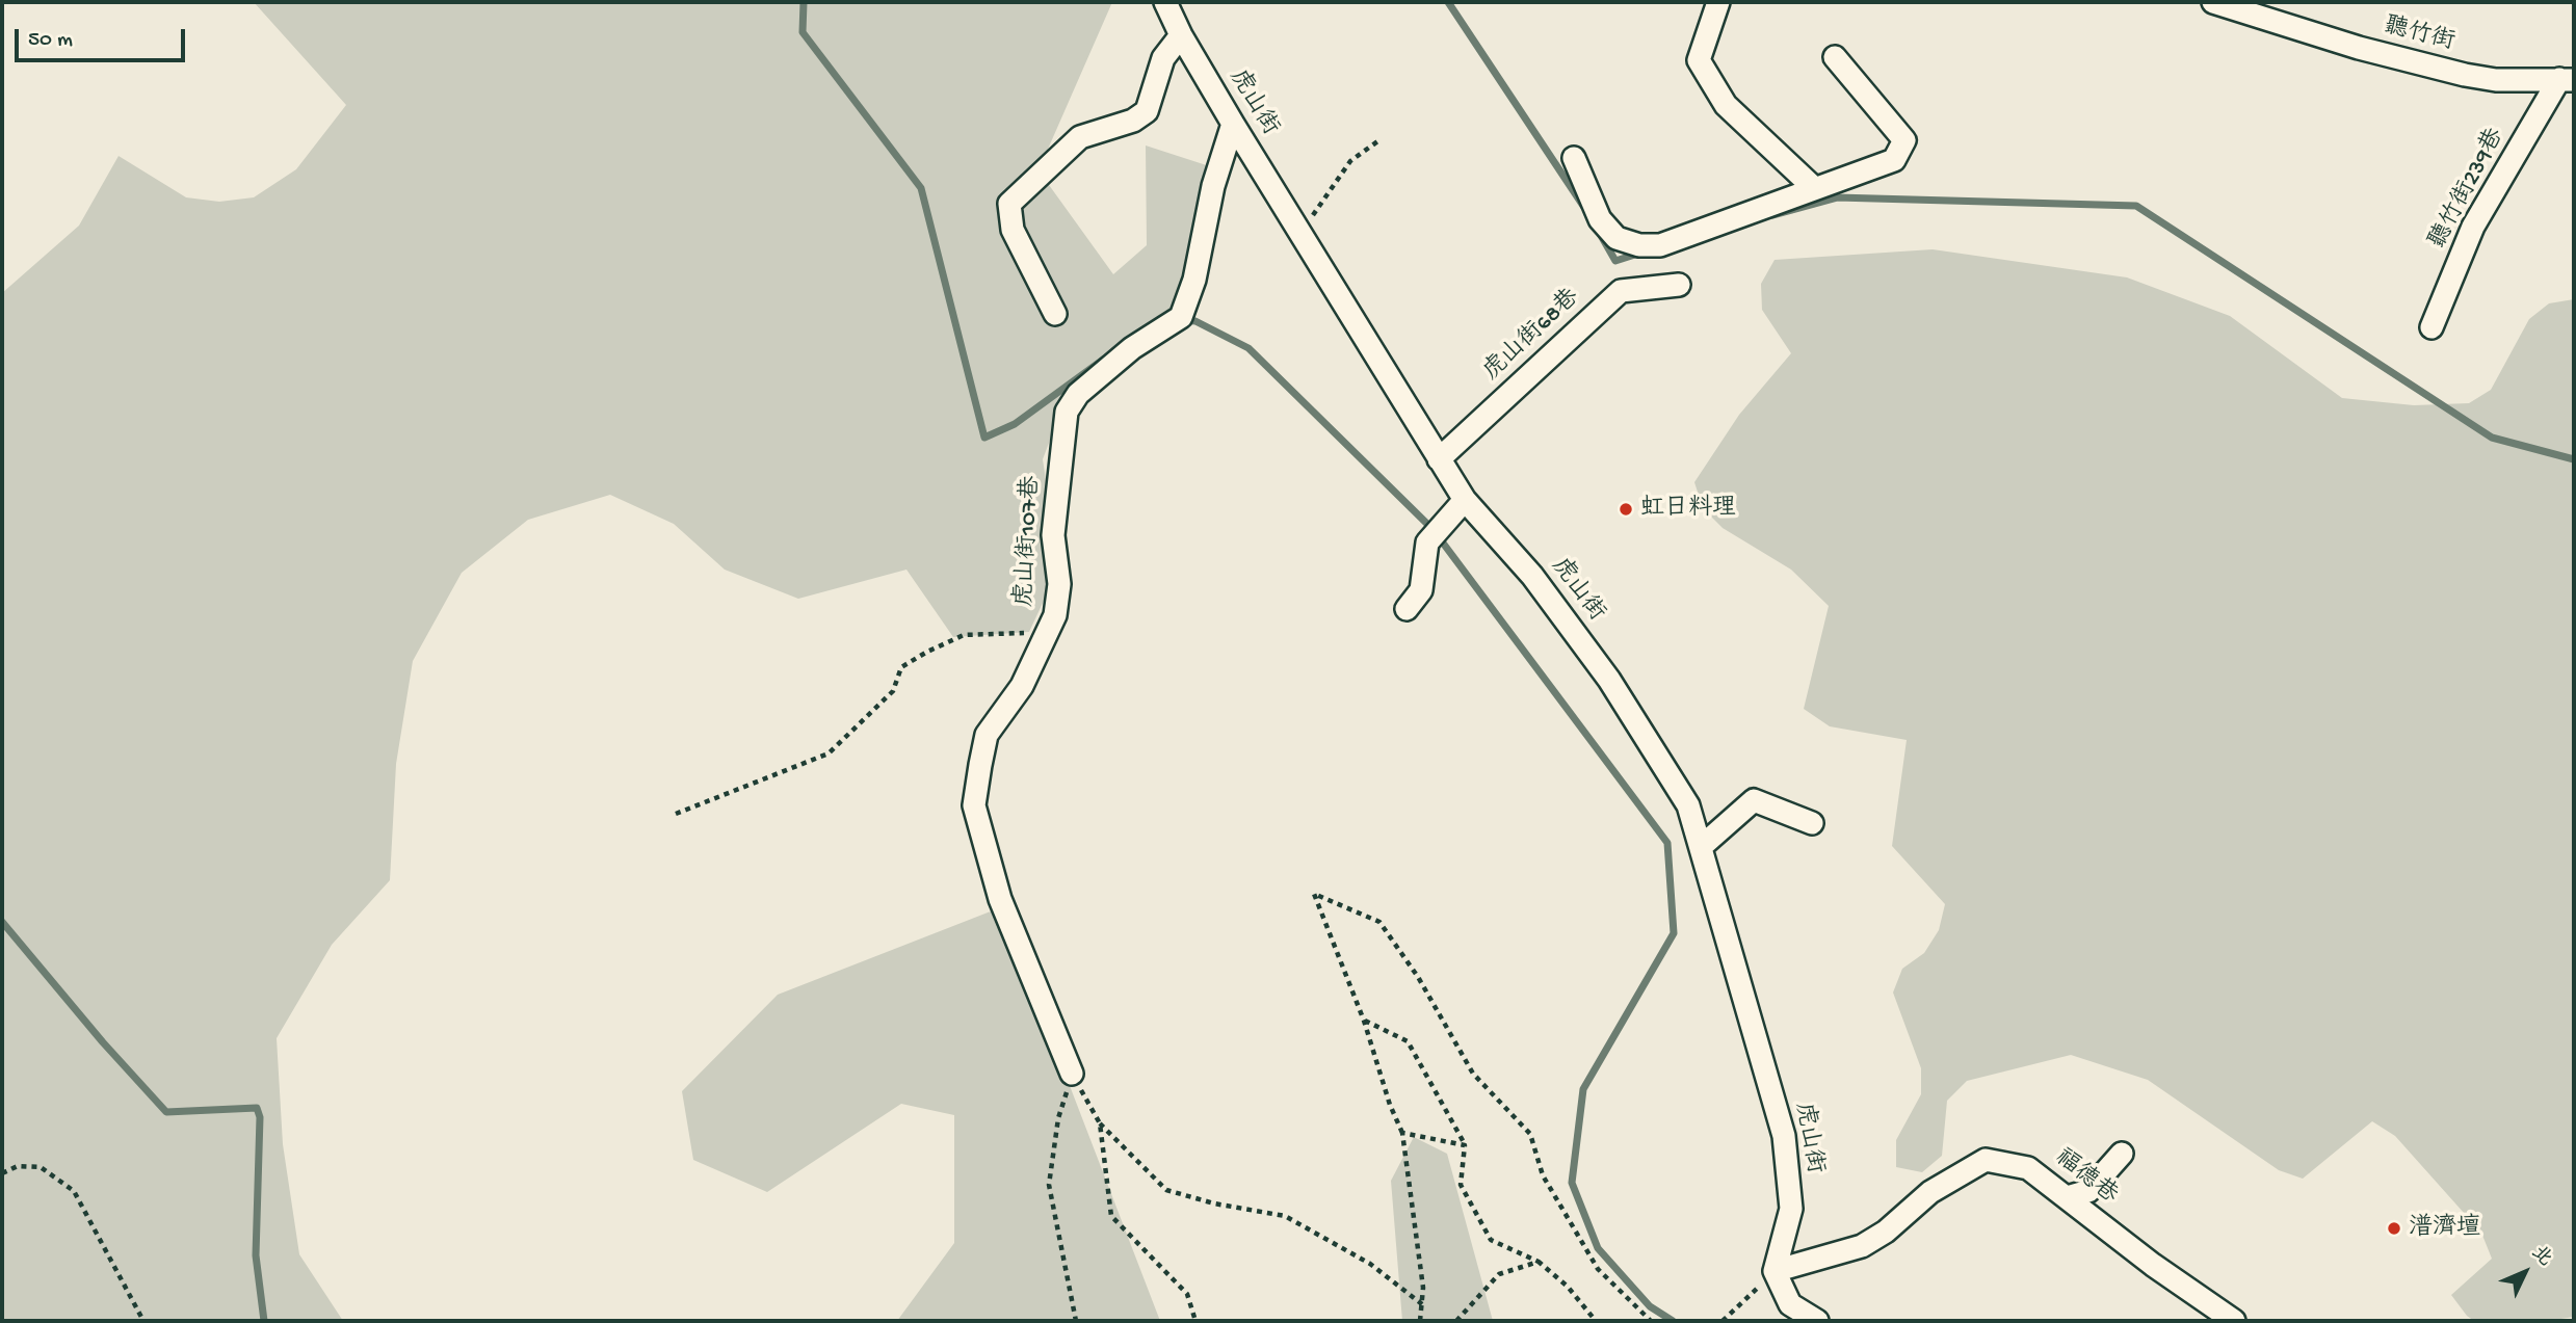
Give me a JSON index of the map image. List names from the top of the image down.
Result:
{
  "streets": {
    "street": [
      "聽竹街",
      "虎山街",
      "聽竹街239巷",
      "虎山街68巷",
      "虎山街107巷",
      "福德巷"
    ]
  },
  "crossings": [
    ["聽竹街", "聽竹街239巷"],
    ["虎山街", "虎山街68巷"],
    ["虎山街", "虎山街107巷"],
    ["虎山街", "福德巷"]
  ],
  "places": ["虹日料理", "潽濟壇"],
  "scale_bar": "50 m",
  "north": "top right"
}
